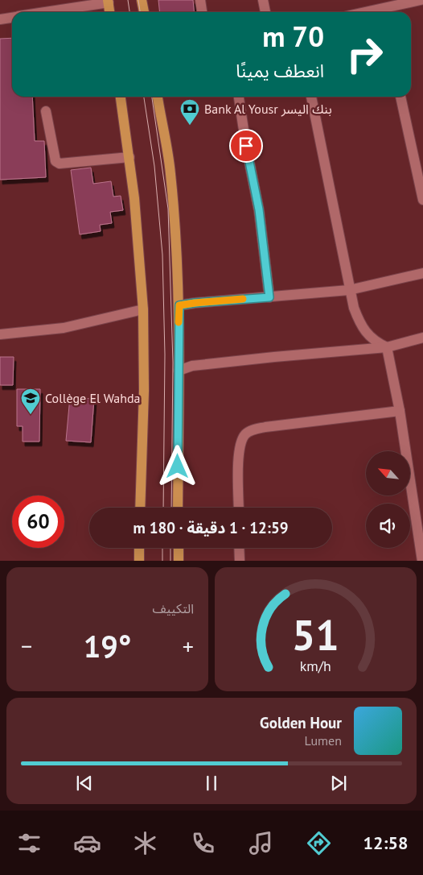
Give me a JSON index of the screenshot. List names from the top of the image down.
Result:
{
  "places": {
    "bank": ["Bank Al Yousr بنك اليسر"],
    "school or university": ["Collège El Wahda"]
  },
  "north": "top left",
  "page": {
    "turn": ["70 m", "انعطف يمينًا"],
    "limit": "60",
    "trip": "12:59 · 1 دقيقة · 180 m",
    "tile": "التكييف",
    "heat": ["−", "19°", "+"],
    "song": ["Golden Hour", "Lumen"],
    "tabs": "12:58",
    "gauge": ["51", "km/h"]
  }
}
